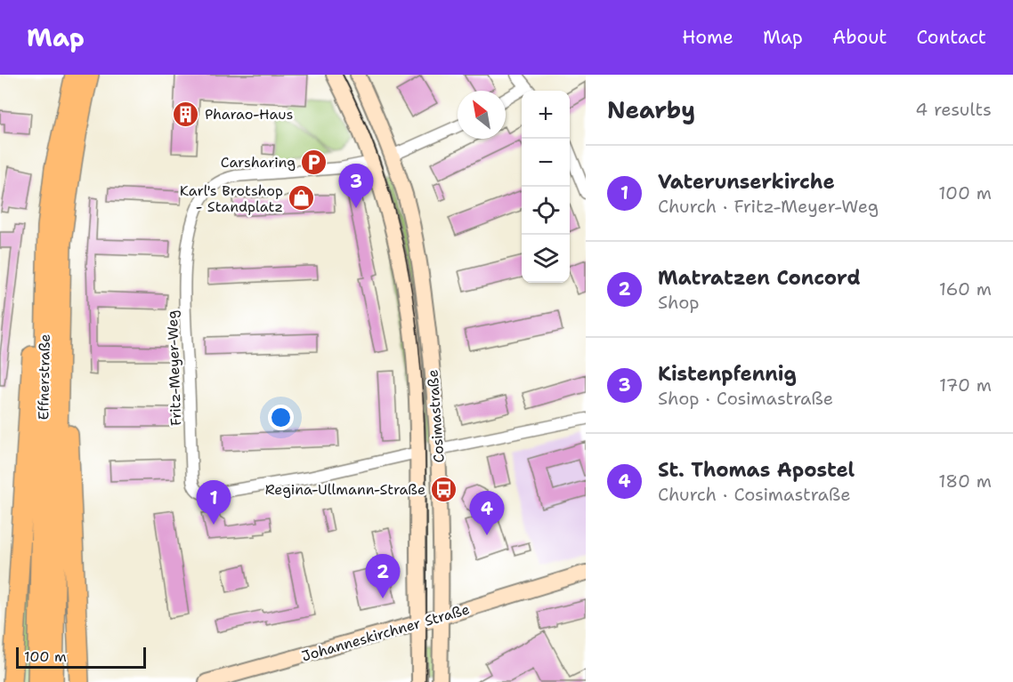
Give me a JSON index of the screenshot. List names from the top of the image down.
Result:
{
  "streets": {
    "highway": ["Effnerstraße"],
    "main road": ["Cosimastraße", "Johanneskirchner Straße"],
    "street": ["Fritz-Meyer-Weg"]
  },
  "crossings": [
    ["Fritz-Meyer-Weg", "Cosimastraße"],
    ["Cosimastraße", "Johanneskirchner Straße"]
  ],
  "places": {
    "building": ["Pharao-Haus"],
    "parking": ["Carsharing"],
    "shop": ["Karl's Brotshop - Standplatz"],
    "bus stop": ["Regina-Ullmann-Straße"]
  },
  "scale_bar": "100 m",
  "north": "top left",
  "page": {
    "header": "Map",
    "nav": [
      "Home",
      "Map",
      "About",
      "Contact"
    ],
    "heading": ["Nearby", "4 results"],
    "map_buttons": ["+", "−"],
    "list": [
      {
        "mark": "1",
        "name": "Vaterunserkirche",
        "note": "Church · Fritz-Meyer-Weg",
        "value": "100 m"
      },
      {
        "mark": "2",
        "name": "Matratzen Concord",
        "note": "Shop",
        "value": "160 m"
      },
      {
        "mark": "3",
        "name": "Kistenpfennig",
        "note": "Shop · Cosimastraße",
        "value": "170 m"
      },
      {
        "mark": "4",
        "name": "St. Thomas Apostel",
        "note": "Church · Cosimastraße",
        "value": "180 m"
      }
    ],
    "pins": [
      "3",
      "1",
      "4",
      "2"
    ],
    "scale": "100 m"
  }
}
